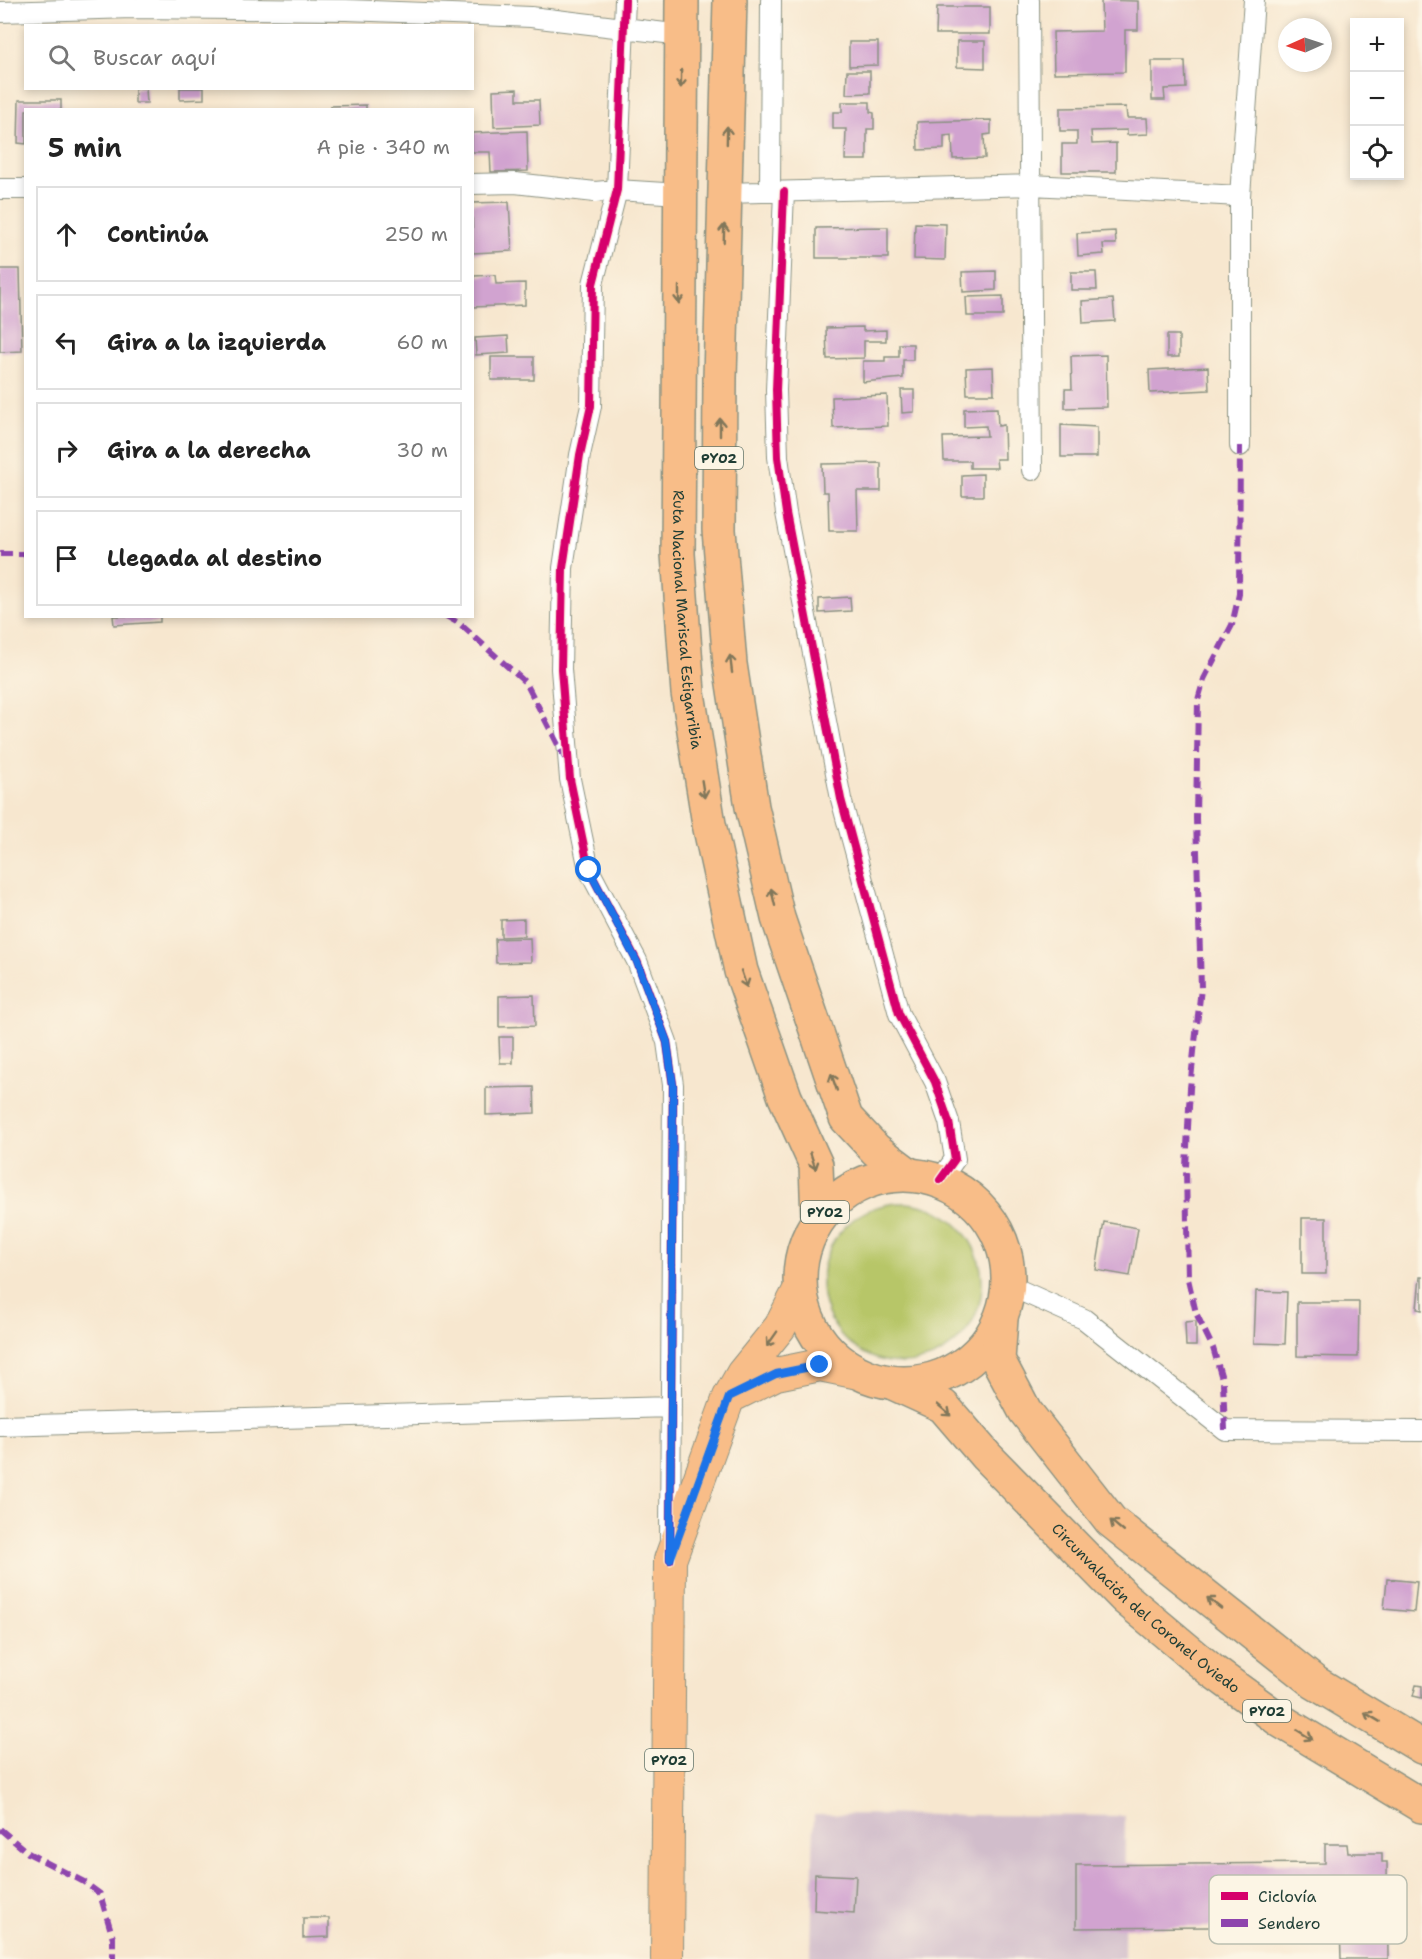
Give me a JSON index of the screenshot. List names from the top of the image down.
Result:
{
  "streets": {
    "highway": ["PY02", "Ruta Nacional Mariscal Estigarribia", "Circunvalación del Coronel Oviedo"]
  },
  "crossings": [
    ["PY02", "Ruta Nacional Mariscal Estigarribia"],
    ["PY02", "Circunvalación del Coronel Oviedo"],
    ["Ruta Nacional Mariscal Estigarribia", "Circunvalación del Coronel Oviedo"]
  ],
  "legend": ["Ciclovía", "Sendero"],
  "north": "left",
  "page": {
    "map_buttons": ["+", "−"],
    "search": "Buscar aquí",
    "heading": ["5 min", "A pie · 340 m"],
    "list": [
      ["Continúa", "250 m"],
      ["Gira a la izquierda", "60 m"],
      ["Gira a la derecha", "30 m"],
      "Llegada al destino"
    ]
  }
}
